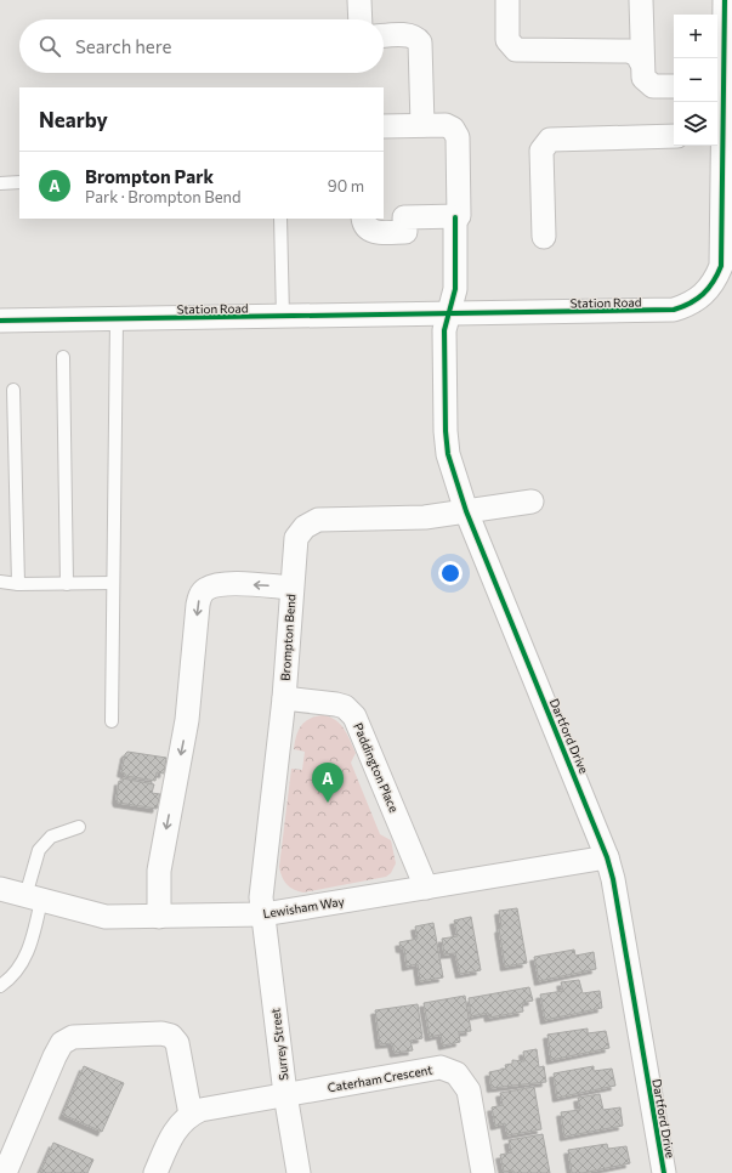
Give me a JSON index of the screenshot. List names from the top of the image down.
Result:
{
  "streets": {
    "street": [
      "Station Road",
      "Brompton Bend",
      "Dartford Drive",
      "Paddington Place",
      "Lewisham Way",
      "Surrey Street",
      "Caterham Crescent"
    ]
  },
  "crossings": [
    ["Station Road", "Dartford Drive"],
    ["Brompton Bend", "Dartford Drive"],
    ["Brompton Bend", "Paddington Place"],
    ["Brompton Bend", "Lewisham Way"],
    ["Brompton Bend", "Surrey Street"],
    ["Dartford Drive", "Lewisham Way"],
    ["Paddington Place", "Lewisham Way"],
    ["Lewisham Way", "Surrey Street"],
    ["Surrey Street", "Caterham Crescent"]
  ],
  "page": {
    "map_buttons": ["+", "−"],
    "search": "Search here",
    "heading": "Nearby",
    "list": [
      {
        "mark": "A",
        "name": "Brompton Park",
        "note": "Park · Brompton Bend",
        "value": "90 m"
      }
    ],
    "pins": "A"
  }
}
